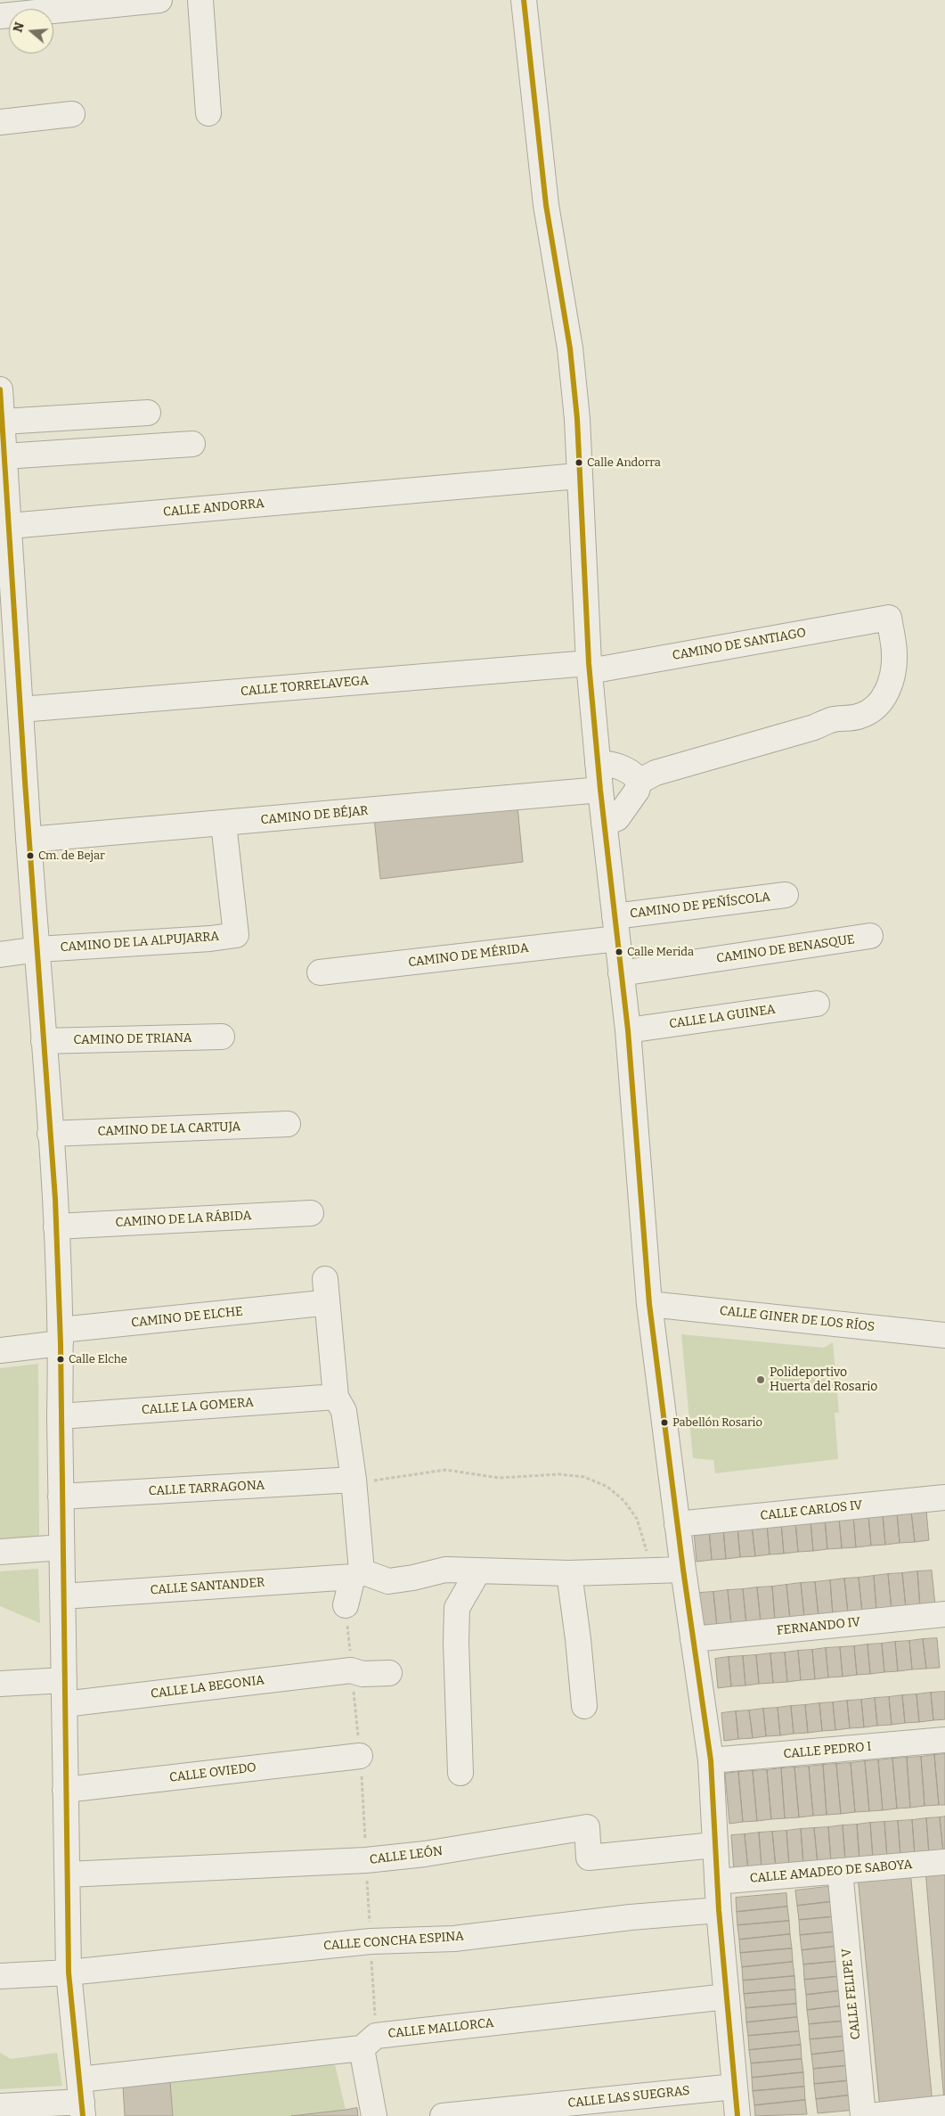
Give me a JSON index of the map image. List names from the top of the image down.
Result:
{
  "streets": {
    "street": [
      "CALLE ANDORRA",
      "CAMINO DE SANTIAGO",
      "CALLE TORRELAVEGA",
      "CAMINO DE BÉJAR",
      "CAMINO DE PEÑÍSCOLA",
      "CAMINO DE LA ALPUJARRA",
      "CAMINO DE BENASQUE",
      "CAMINO DE MÉRIDA",
      "CALLE LA GUINEA",
      "CAMINO DE TRIANA",
      "CAMINO DE LA CARTUJA",
      "CAMINO DE LA RÁBIDA",
      "CAMINO DE ELCHE",
      "CALLE GINER DE LOS RÍOS",
      "CALLE LA GOMERA",
      "CALLE TARRAGONA",
      "CALLE CARLOS IV",
      "CALLE SANTANDER",
      "FERNANDO IV",
      "CALLE LA BEGONIA",
      "CALLE PEDRO I",
      "CALLE OVIEDO",
      "CALLE LEÓN",
      "CALLE AMADEO DE SABOYA",
      "CALLE CONCHA ESPINA",
      "CALLE FELIPE V",
      "CALLE MALLORCA",
      "CALLE LAS SUEGRAS"
    ]
  },
  "crossings": [
    ["CAMINO DE SANTIAGO", "CALLE TORRELAVEGA"],
    ["CAMINO DE BÉJAR", "CAMINO DE LA ALPUJARRA"],
    ["CAMINO DE PEÑÍSCOLA", "CAMINO DE MÉRIDA"],
    ["CALLE AMADEO DE SABOYA", "CALLE FELIPE V"]
  ],
  "places": [
    "Calle Andorra",
    "Cm. de Bejar",
    "Calle Merida",
    "Calle Elche",
    "Polideportivo Huerta del Rosario",
    "Pabellón Rosario"
  ],
  "north": "left"
}
